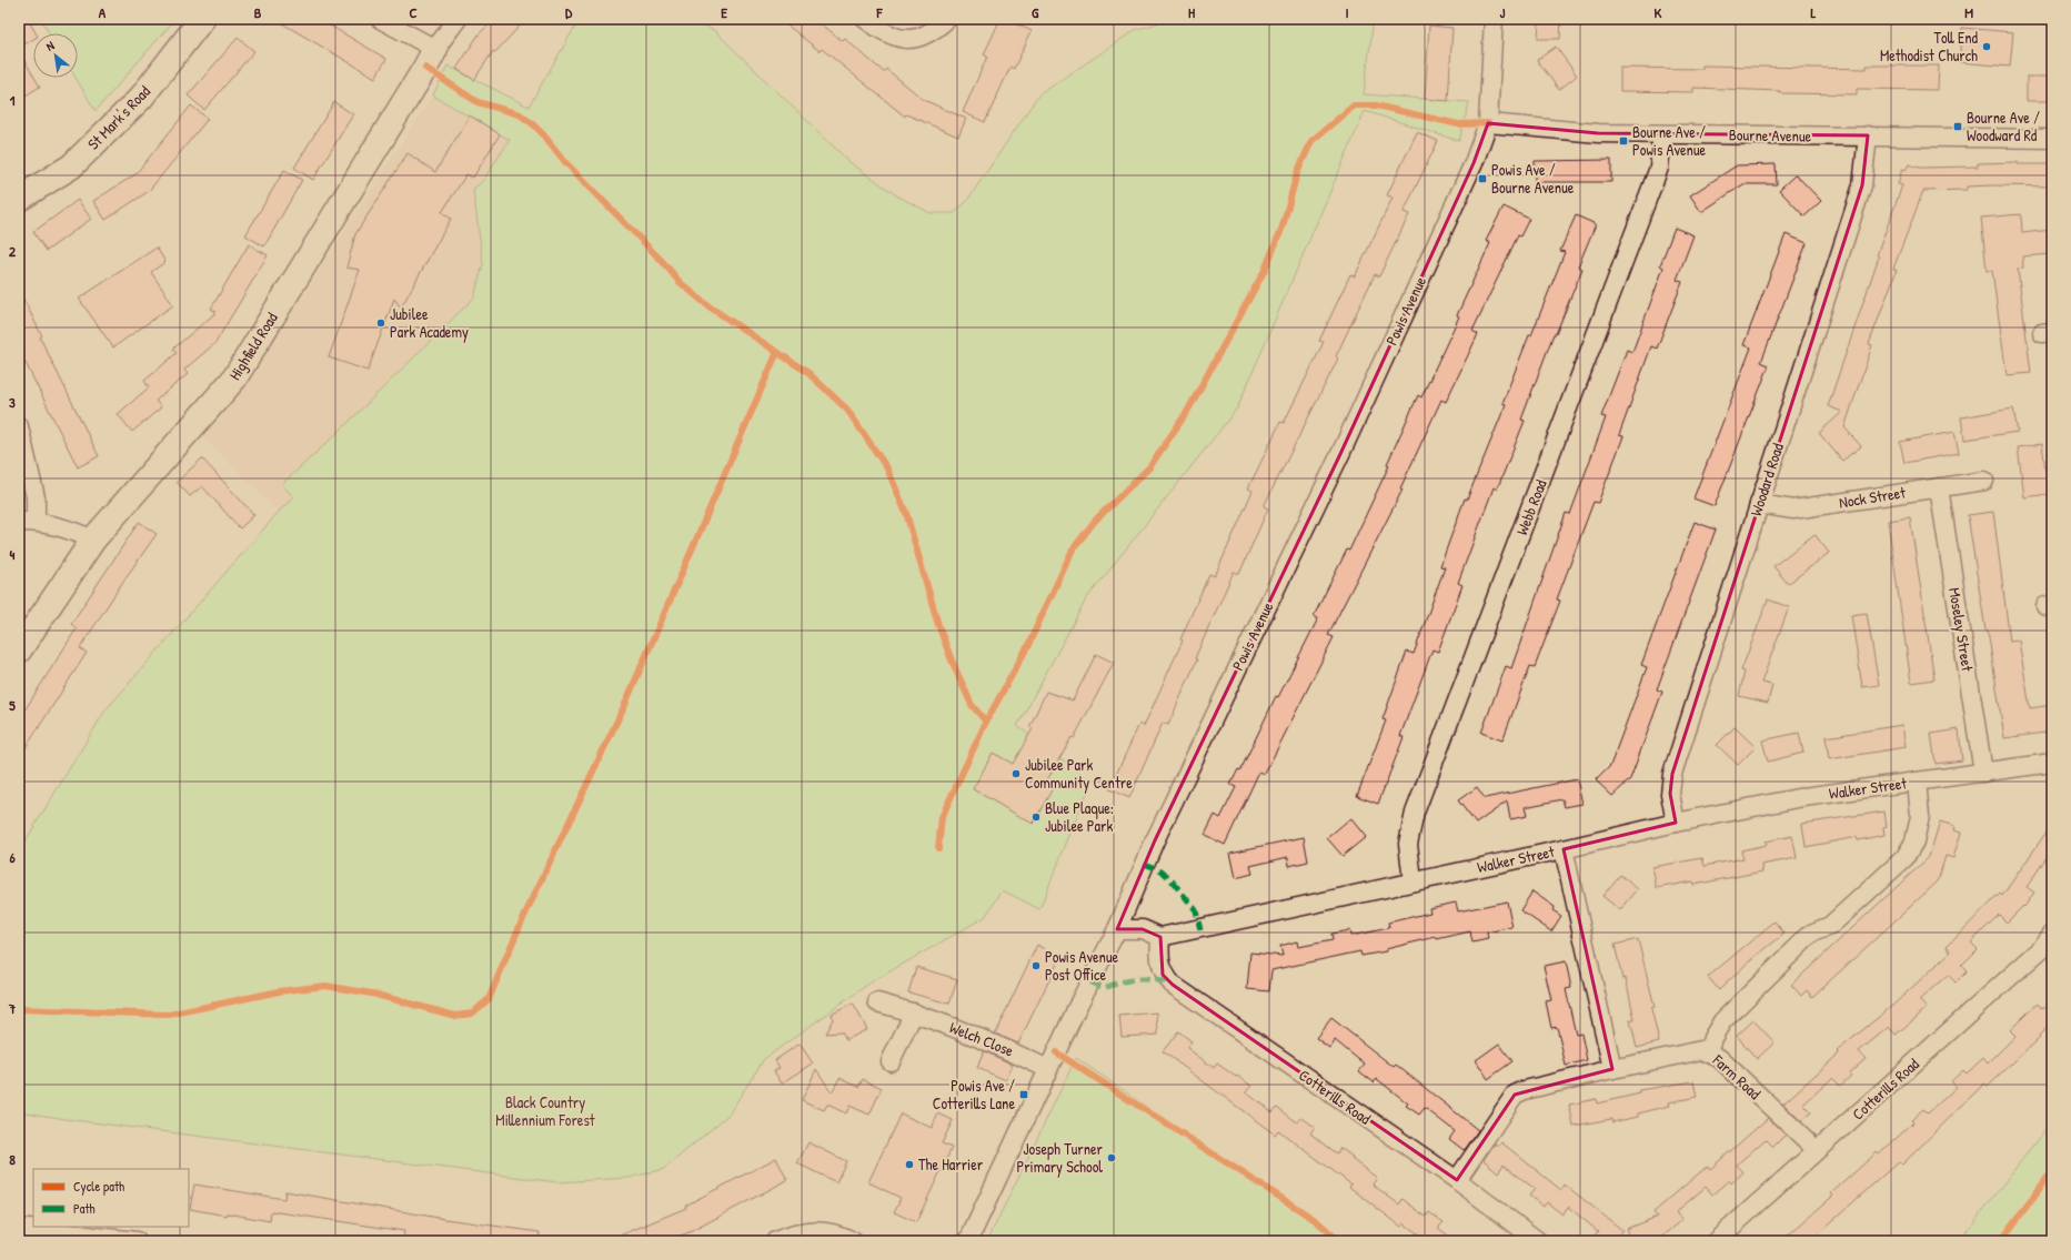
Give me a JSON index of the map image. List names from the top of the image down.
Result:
{
  "streets": {
    "street": [
      "St Mark's Road",
      "Bourne Avenue",
      "Powis Avenue",
      "Highfield Road",
      "Woodard Road",
      "Nock Street",
      "Webb Road",
      "Moseley Street",
      "Walker Street",
      "Welch Close",
      "Farm Road",
      "Cotterills Road"
    ]
  },
  "crossings": [
    ["Bourne Avenue", "Powis Avenue"],
    ["Bourne Avenue", "Woodard Road"],
    ["Bourne Avenue", "Webb Road"],
    ["Powis Avenue", "Welch Close"],
    ["Woodard Road", "Nock Street"],
    ["Woodard Road", "Walker Street"],
    ["Nock Street", "Moseley Street"],
    ["Webb Road", "Walker Street"],
    ["Moseley Street", "Walker Street"],
    ["Walker Street", "Farm Road"],
    ["Walker Street", "Cotterills Road"],
    ["Farm Road", "Cotterills Road"]
  ],
  "parks": ["Black Country Millennium Forest"],
  "places": {
    "other": [
      "Toll End Methodist Church",
      "Jubilee Park Academy",
      "Jubilee Park Community Centre",
      "Blue Plaque: Jubilee Park",
      "Powis Avenue Post Office",
      "Joseph Turner Primary School",
      "The Harrier"
    ],
    "transit": [
      "Bourne Ave / Woodward Rd",
      "Bourne Ave / Powis Avenue",
      "Powis Ave / Bourne Avenue",
      "Powis Ave / Cotterills Lane"
    ]
  },
  "legend": ["Cycle path", "Path"],
  "north": "top left",
  "grid": {
    "columns": [
      "A",
      "B",
      "C",
      "D",
      "E",
      "F",
      "G",
      "H",
      "I",
      "J",
      "K",
      "L",
      "M"
    ],
    "rows": [
      "1",
      "2",
      "3",
      "4",
      "5",
      "6",
      "7",
      "8"
    ]
  }
}
